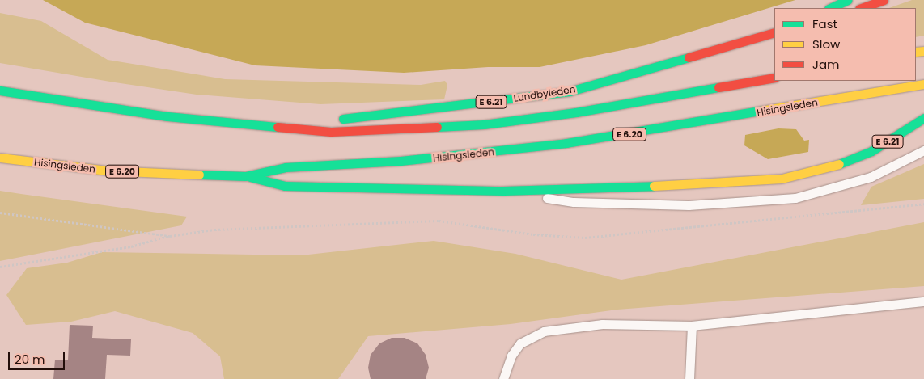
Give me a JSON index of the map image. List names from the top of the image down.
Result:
{
  "streets": {
    "highway": [
      "Lundbyleden",
      "E 6.21",
      "Hisingsleden",
      "E 6.20"
    ]
  },
  "crossings": [
    ["E 6.21", "Hisingsleden"]
  ],
  "legend": ["Fast", "Slow", "Jam"],
  "scale_bar": "20 m"
}
